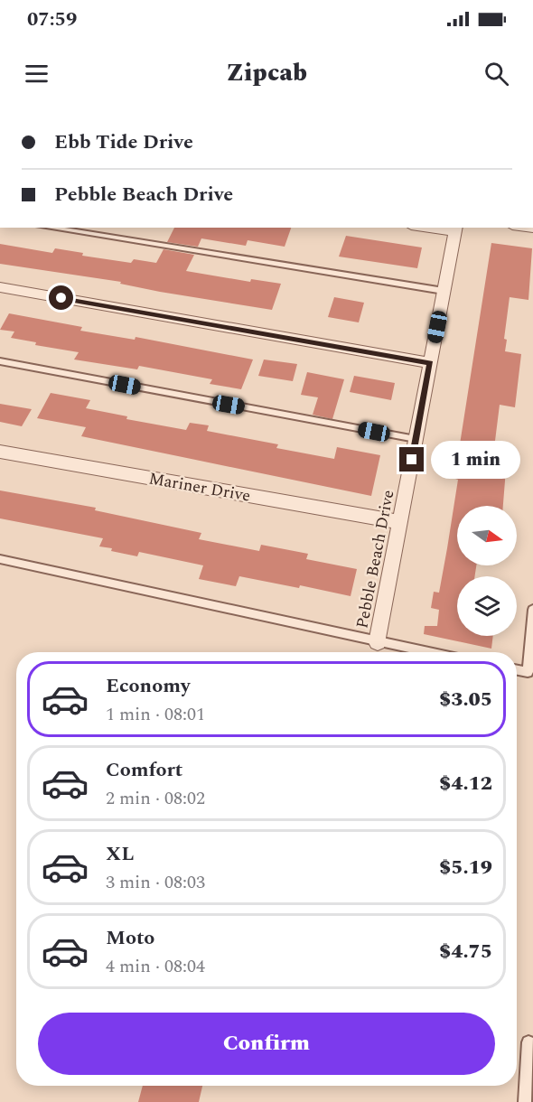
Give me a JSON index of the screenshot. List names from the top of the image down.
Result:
{
  "streets": {
    "street": ["Mariner Drive", "Pebble Beach Drive"]
  },
  "crossings": [
    ["Mariner Drive", "Pebble Beach Drive"]
  ],
  "north": "right",
  "page": {
    "status": "07:59",
    "header": "Zipcab",
    "banner": ["Ebb Tide Drive", "Pebble Beach Drive"],
    "bubble": "1 min",
    "list": [
      {
        "name": "Economy",
        "note": "1 min · 08:01",
        "value": "$3.05"
      },
      {
        "name": "Comfort",
        "note": "2 min · 08:02",
        "value": "$4.12"
      },
      {
        "name": "XL",
        "note": "3 min · 08:03",
        "value": "$5.19"
      },
      {
        "name": "Moto",
        "note": "4 min · 08:04",
        "value": "$4.75"
      }
    ],
    "buttons": "Confirm"
  }
}
